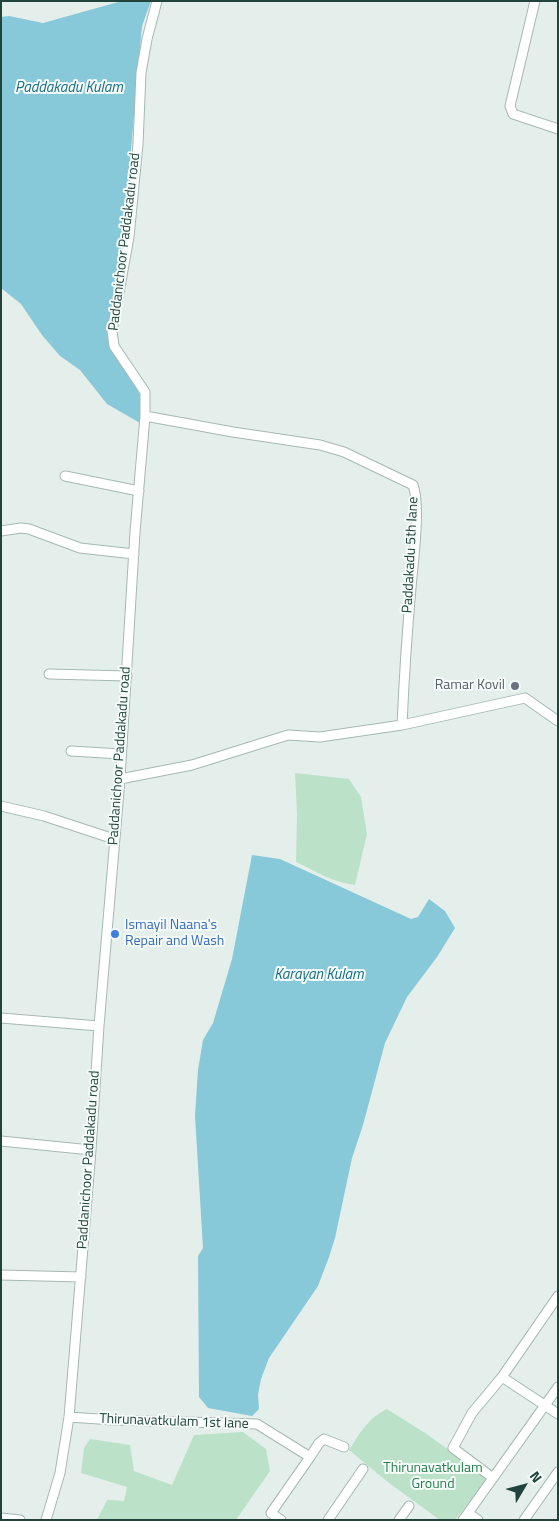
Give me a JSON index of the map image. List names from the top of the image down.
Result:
{
  "streets": {
    "street": ["Paddanichoor Paddakadu road", "Paddakadu 5th lane", "Thirunavatkulam 1st lane"]
  },
  "crossings": [
    ["Paddanichoor Paddakadu road", "Paddakadu 5th lane"],
    ["Paddanichoor Paddakadu road", "Thirunavatkulam 1st lane"]
  ],
  "water": ["Paddakadu Kulam", "Karayan Kulam"],
  "parks": ["Thirunavatkulam Ground"],
  "places": ["Ramar Kovil", "Ismayil Naana's Repair and Wash"],
  "north": "top right"
}
